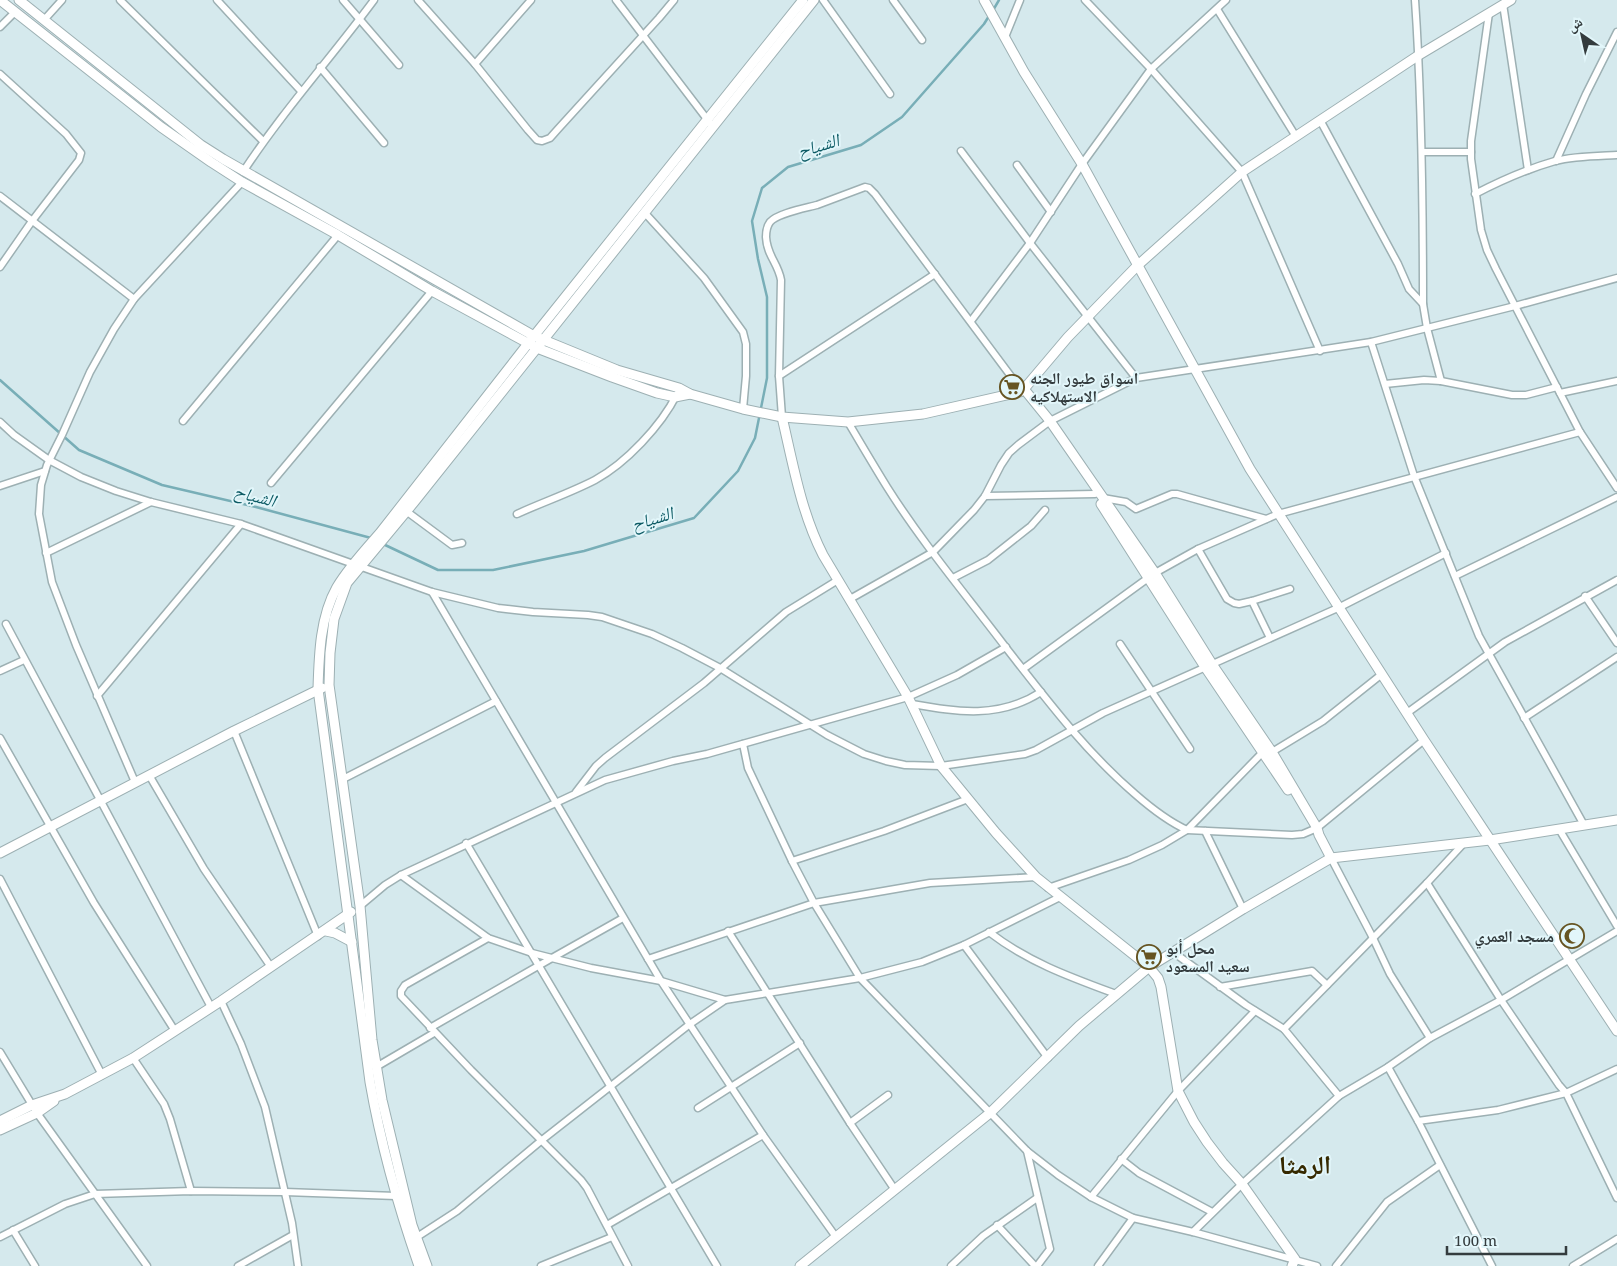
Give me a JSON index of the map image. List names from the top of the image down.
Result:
{
  "districts": ["الرمثا"],
  "water": ["الشياح"],
  "places": {
    "supermarket": ["اسواق طيور الجنه الاستهلاكيه", "محل أبو سعيد المسعود"],
    "mosque": ["مسجد العمري"]
  },
  "scale_bar": "100 m",
  "north": "top left"
}
